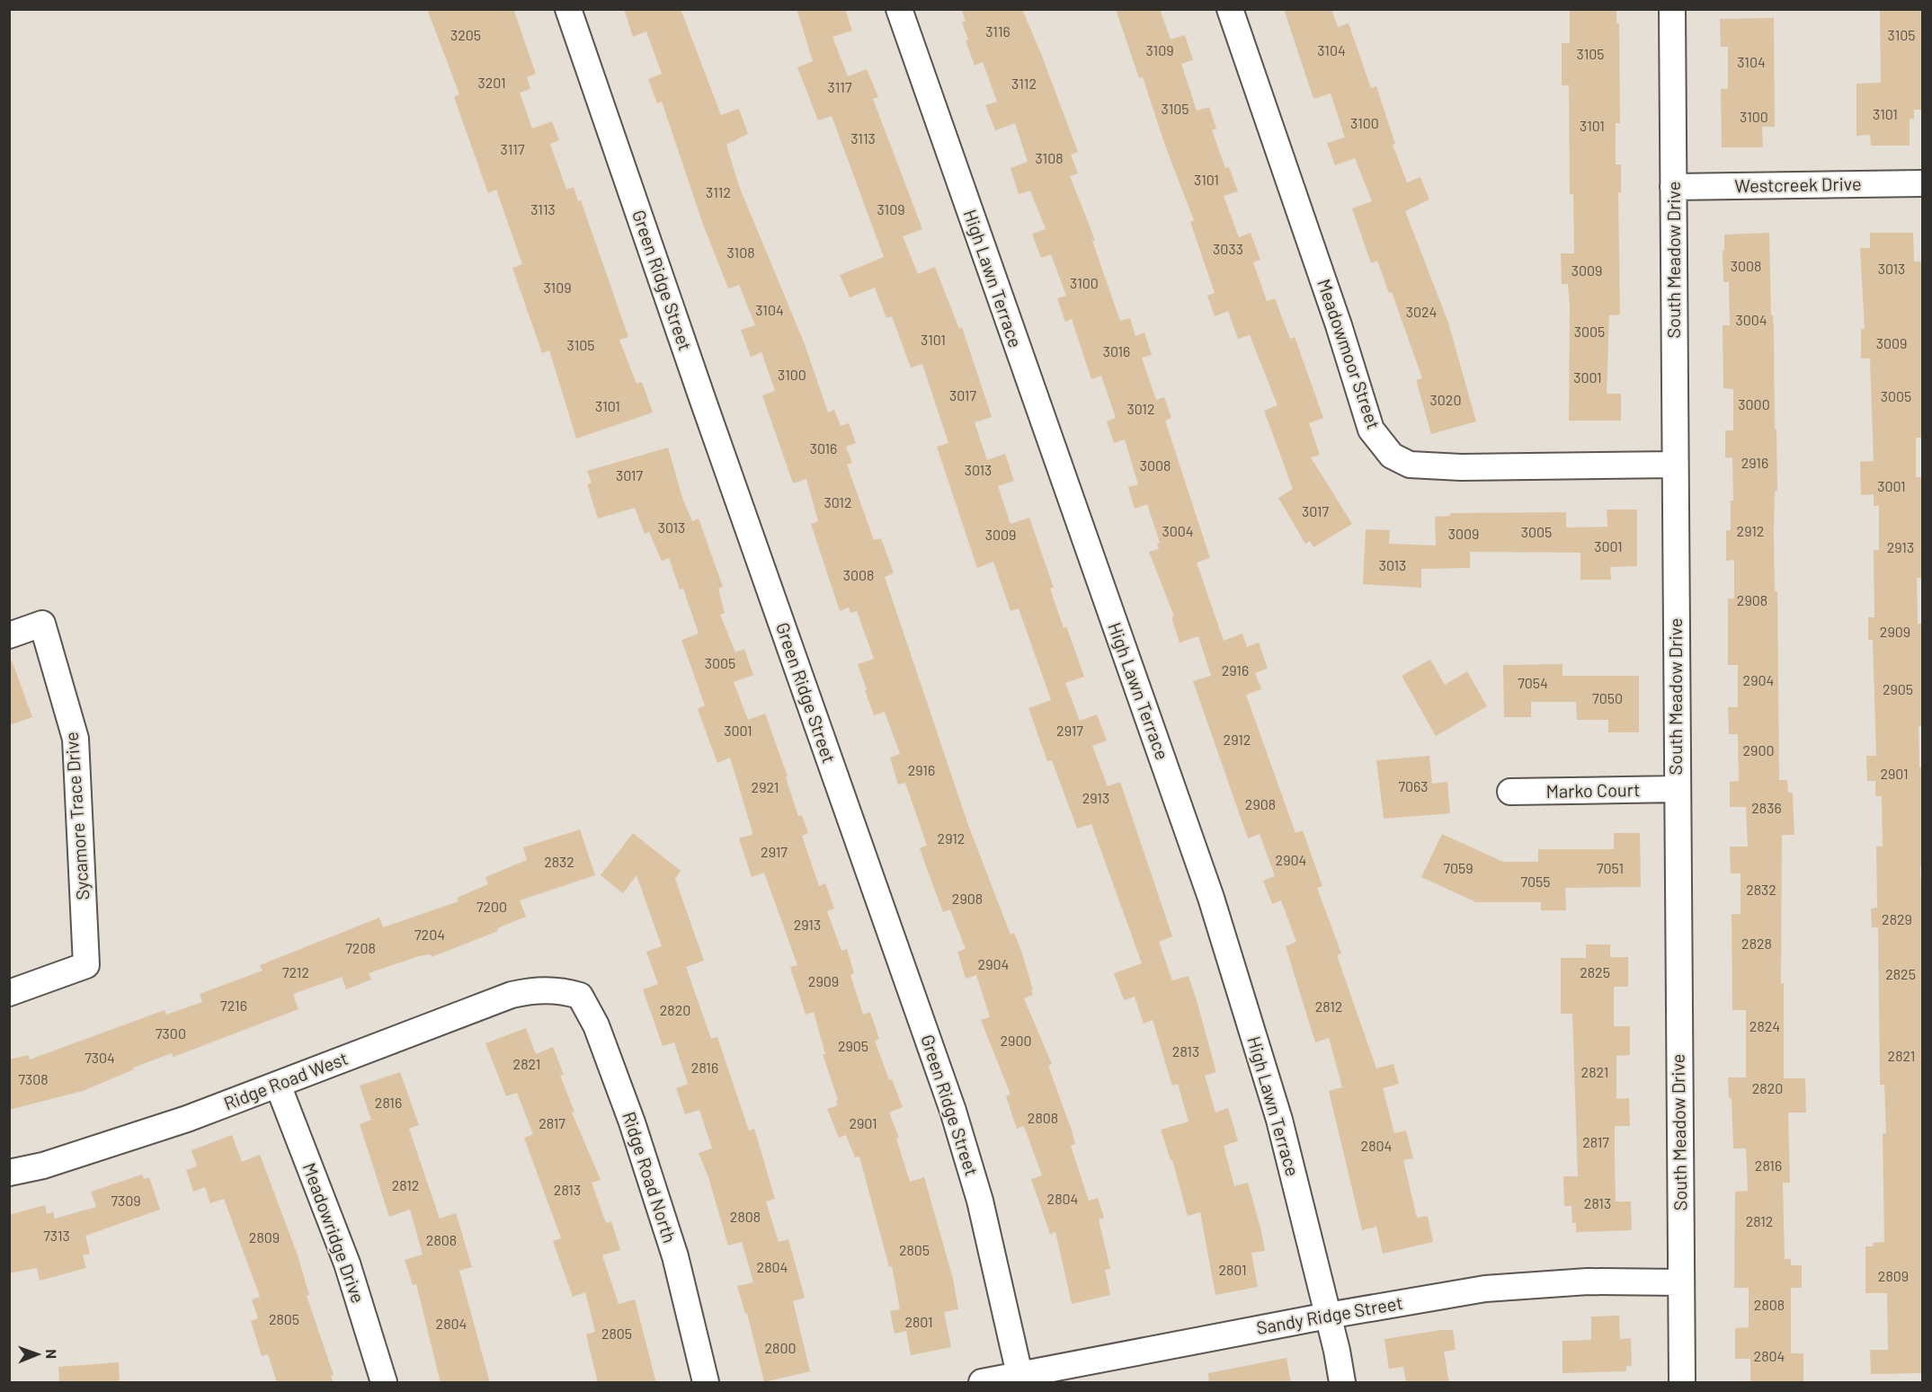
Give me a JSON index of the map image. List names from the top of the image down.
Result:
{
  "streets": {
    "street": [
      "Westcreek Drive",
      "South Meadow Drive",
      "High Lawn Terrace",
      "Green Ridge Street",
      "Meadowmoor Street",
      "Marko Court",
      "Sycamore Trace Drive",
      "Ridge Road West",
      "Ridge Road North",
      "Meadowridge Drive",
      "Sandy Ridge Street"
    ]
  },
  "crossings": [
    ["Westcreek Drive", "South Meadow Drive"],
    ["South Meadow Drive", "Meadowmoor Street"],
    ["South Meadow Drive", "Marko Court"],
    ["South Meadow Drive", "Sandy Ridge Street"],
    ["High Lawn Terrace", "Sandy Ridge Street"],
    ["Green Ridge Street", "Sandy Ridge Street"],
    ["Ridge Road West", "Ridge Road North"],
    ["Ridge Road West", "Meadowridge Drive"]
  ],
  "house_numbers": [
    "3116",
    "3205",
    "3105",
    "3109",
    "3104",
    "3105",
    "3104",
    "3201",
    "3112",
    "3117",
    "3105",
    "3101",
    "3100",
    "3100",
    "3101",
    "3113",
    "3117",
    "3108",
    "3101",
    "3112",
    "3113",
    "3109",
    "3033",
    "3108",
    "3008",
    "3013",
    "3009",
    "3100",
    "3109",
    "3104",
    "3024",
    "3004",
    "3005",
    "3101",
    "3009",
    "3105",
    "3016",
    "3100",
    "3001",
    "3017",
    "3005",
    "3020",
    "3000",
    "3101",
    "3012",
    "3016",
    "2916",
    "3008",
    "3013",
    "3017",
    "3001",
    "3012",
    "3017",
    "3013",
    "3004",
    "2912",
    "3005",
    "3009",
    "3009",
    "3001",
    "2913",
    "3013",
    "3008",
    "2908",
    "2909",
    "3005",
    "2916",
    "2904",
    "7054",
    "2905",
    "7050",
    "3001",
    "2917",
    "2912",
    "2900",
    "2916",
    "2901",
    "7063",
    "2921",
    "2913",
    "2908",
    "2836",
    "2912",
    "2917",
    "2904",
    "2832",
    "7059",
    "7051",
    "7055",
    "2832",
    "2908",
    "7200",
    "2829",
    "2913",
    "7204",
    "2828",
    "7208",
    "2904",
    "7212",
    "2825",
    "2825",
    "2909",
    "7216",
    "2812",
    "2820",
    "2824",
    "7300",
    "2900",
    "2905",
    "2813",
    "2821",
    "7304",
    "2821",
    "2816",
    "2821",
    "7308",
    "2820",
    "2816",
    "2808",
    "2817",
    "2901",
    "2817",
    "2804",
    "2816",
    "2812",
    "2813",
    "2804",
    "7309",
    "2813",
    "2808",
    "2812",
    "7313",
    "2809",
    "2808",
    "2805",
    "2804",
    "2801",
    "2809",
    "2808",
    "2805",
    "2801",
    "2804",
    "2805",
    "2800",
    "2804"
  ],
  "north": "right"
}
